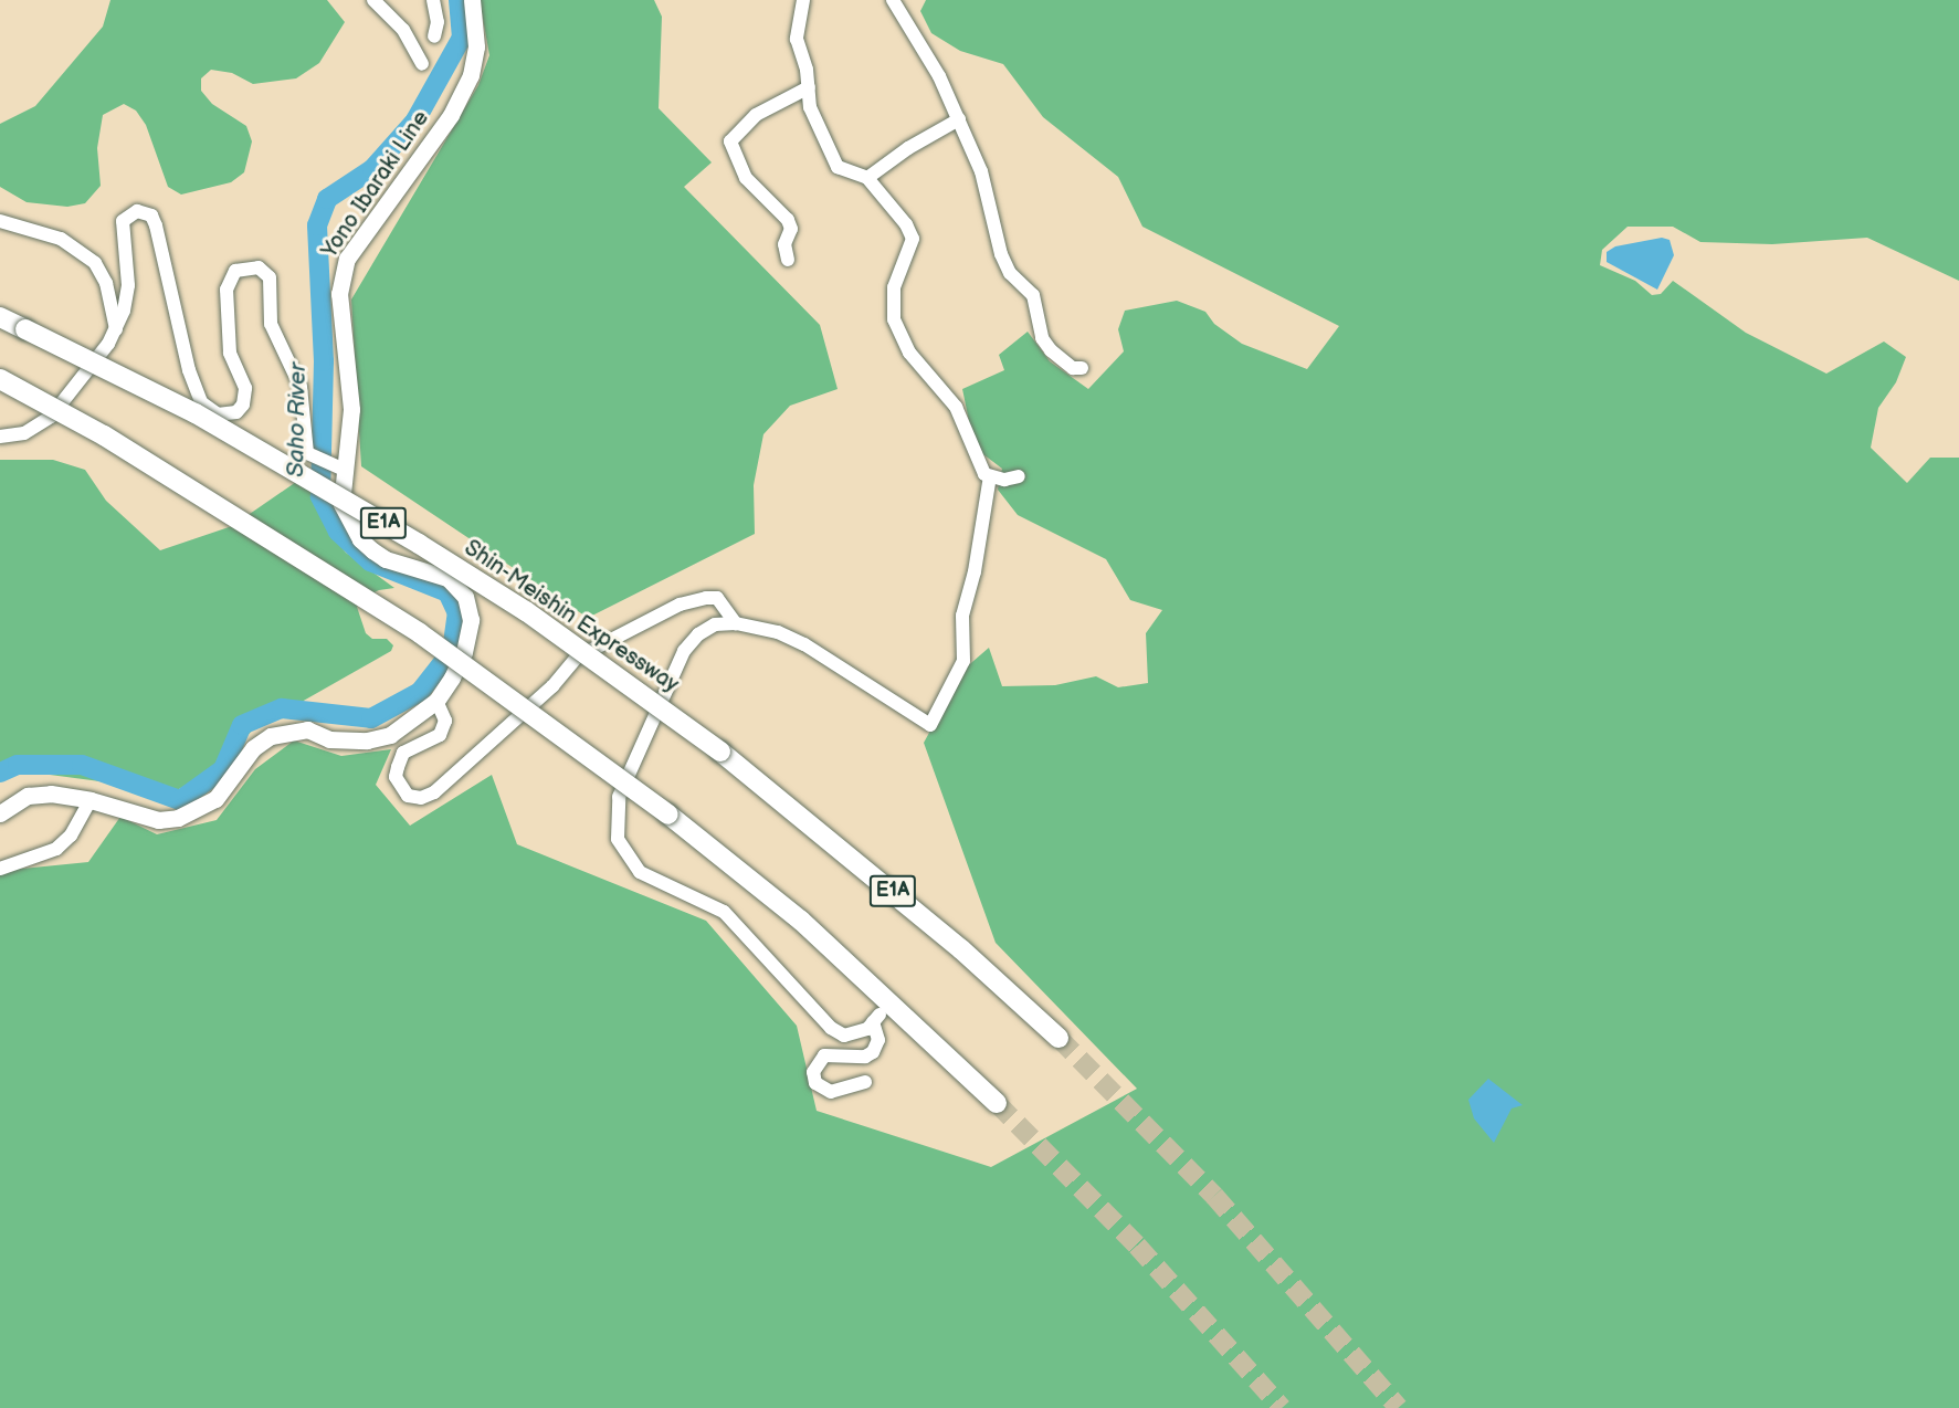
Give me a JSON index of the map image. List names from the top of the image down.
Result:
{
  "streets": {
    "highway": ["E1A", "Shin-Meishin Expressway"],
    "main road": ["Yono Ibaraki Line"]
  },
  "water": ["Saho River"]
}
